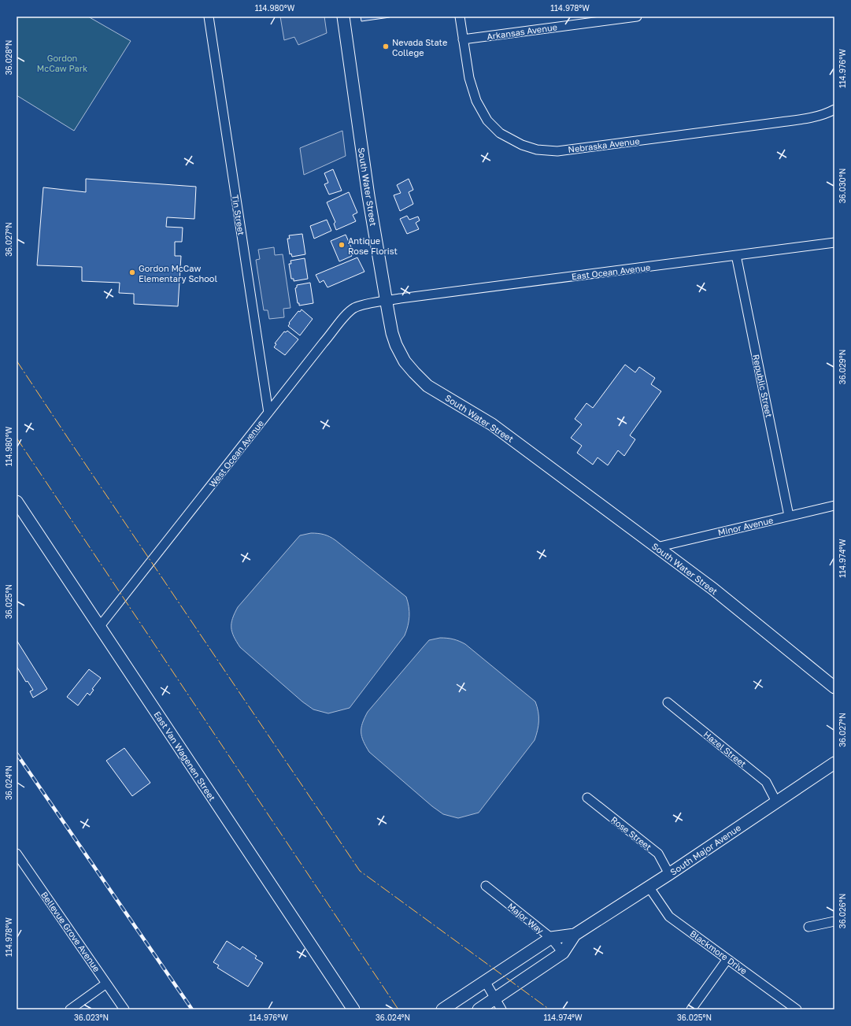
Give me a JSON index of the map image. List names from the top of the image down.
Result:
{
  "streets": {
    "main road": ["South Water Street", "East Van Wagenen Street", "South Major Avenue"],
    "street": [
      "Arkansas Avenue",
      "Nebraska Avenue",
      "Tin Street",
      "East Ocean Avenue",
      "Republic Street",
      "West Ocean Avenue",
      "Minor Avenue",
      "Hazel Street",
      "Rose Street",
      "Major Way",
      "Bellevue Grove Avenue",
      "Blackmore Drive"
    ]
  },
  "crossings": [
    ["Arkansas Avenue", "Nebraska Avenue"],
    ["South Water Street", "East Ocean Avenue"],
    ["South Water Street", "West Ocean Avenue"],
    ["South Water Street", "Minor Avenue"],
    ["Tin Street", "West Ocean Avenue"],
    ["East Ocean Avenue", "Republic Street"],
    ["East Ocean Avenue", "West Ocean Avenue"],
    ["Republic Street", "Minor Avenue"],
    ["West Ocean Avenue", "East Van Wagenen Street"],
    ["Hazel Street", "South Major Avenue"],
    ["Rose Street", "South Major Avenue"],
    ["South Major Avenue", "Major Way"],
    ["South Major Avenue", "Blackmore Drive"]
  ],
  "parks": ["Gordon McCaw Park"],
  "places": ["Nevada State College", "Antique Rose Florist", "Gordon McCaw Elementary School"],
  "coordinates": [
    "114.980°W",
    "114.978°W",
    "36.028°N",
    "114.976°W",
    "36.030°N",
    "36.027°N",
    "36.029°N",
    "114.974°W",
    "36.025°N",
    "36.024°N",
    "36.026°N",
    "36.023°N"
  ]
}
